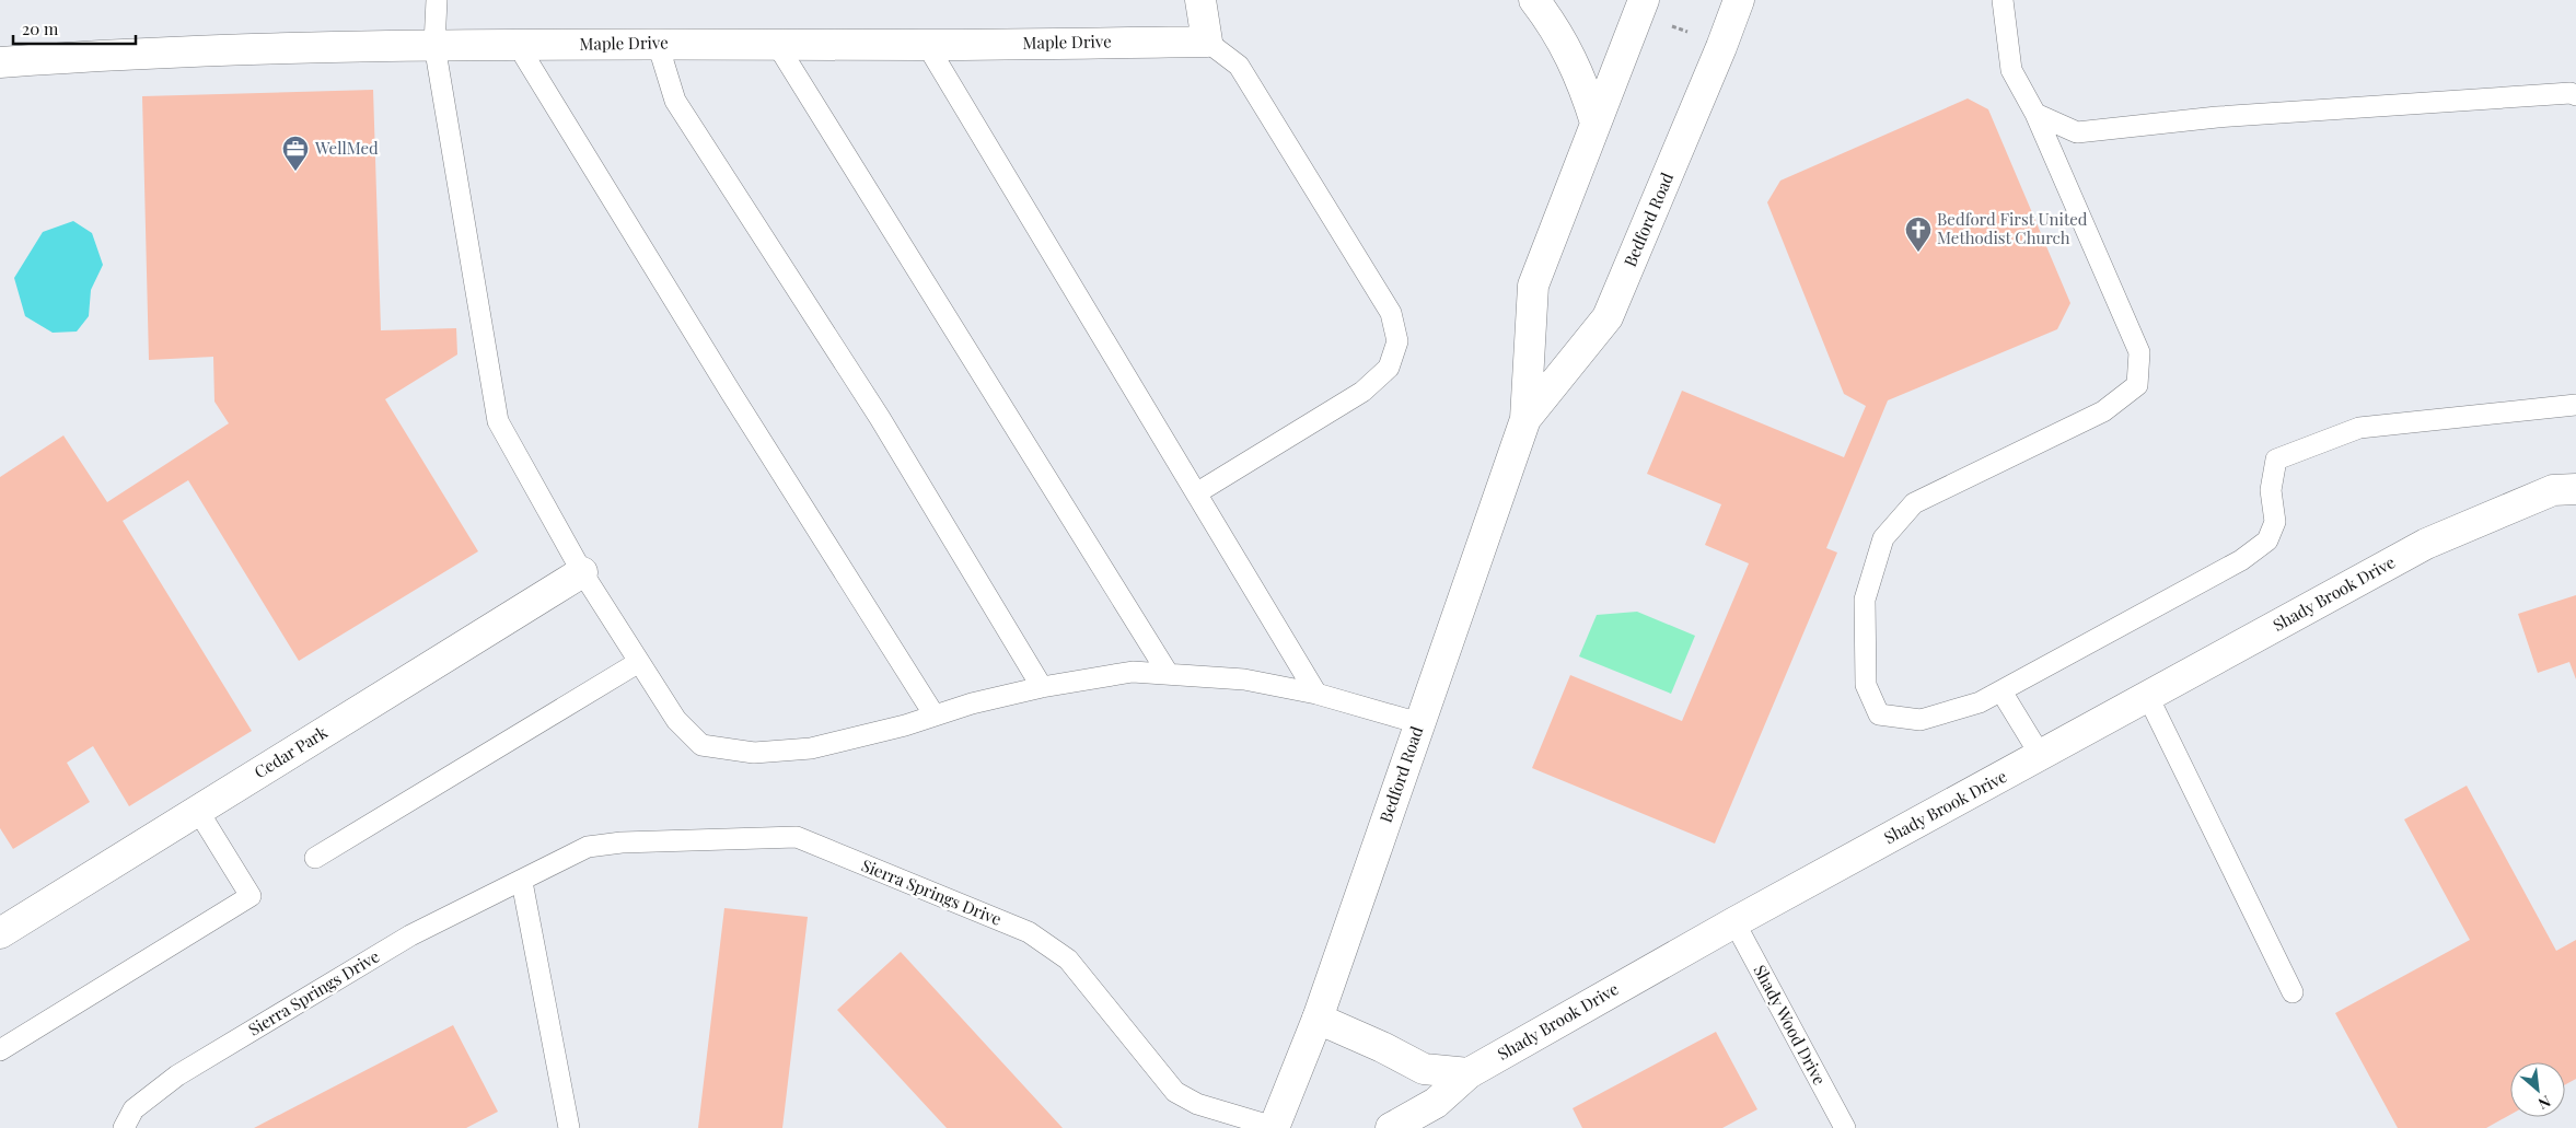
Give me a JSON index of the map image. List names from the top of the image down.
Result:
{
  "streets": {
    "street": [
      "Maple Drive",
      "Bedford Road",
      "Shady Brook Drive",
      "Cedar Park"
    ],
    "lane": ["Sierra Springs Drive", "Shady Wood Drive"]
  },
  "crossings": [
    ["Bedford Road", "Sierra Springs Drive"],
    ["Shady Brook Drive", "Shady Wood Drive"]
  ],
  "places": {
    "office": ["WellMed"],
    "church": ["Bedford First United Methodist Church"]
  },
  "scale_bar": "20 m",
  "north": "bottom right"
}
